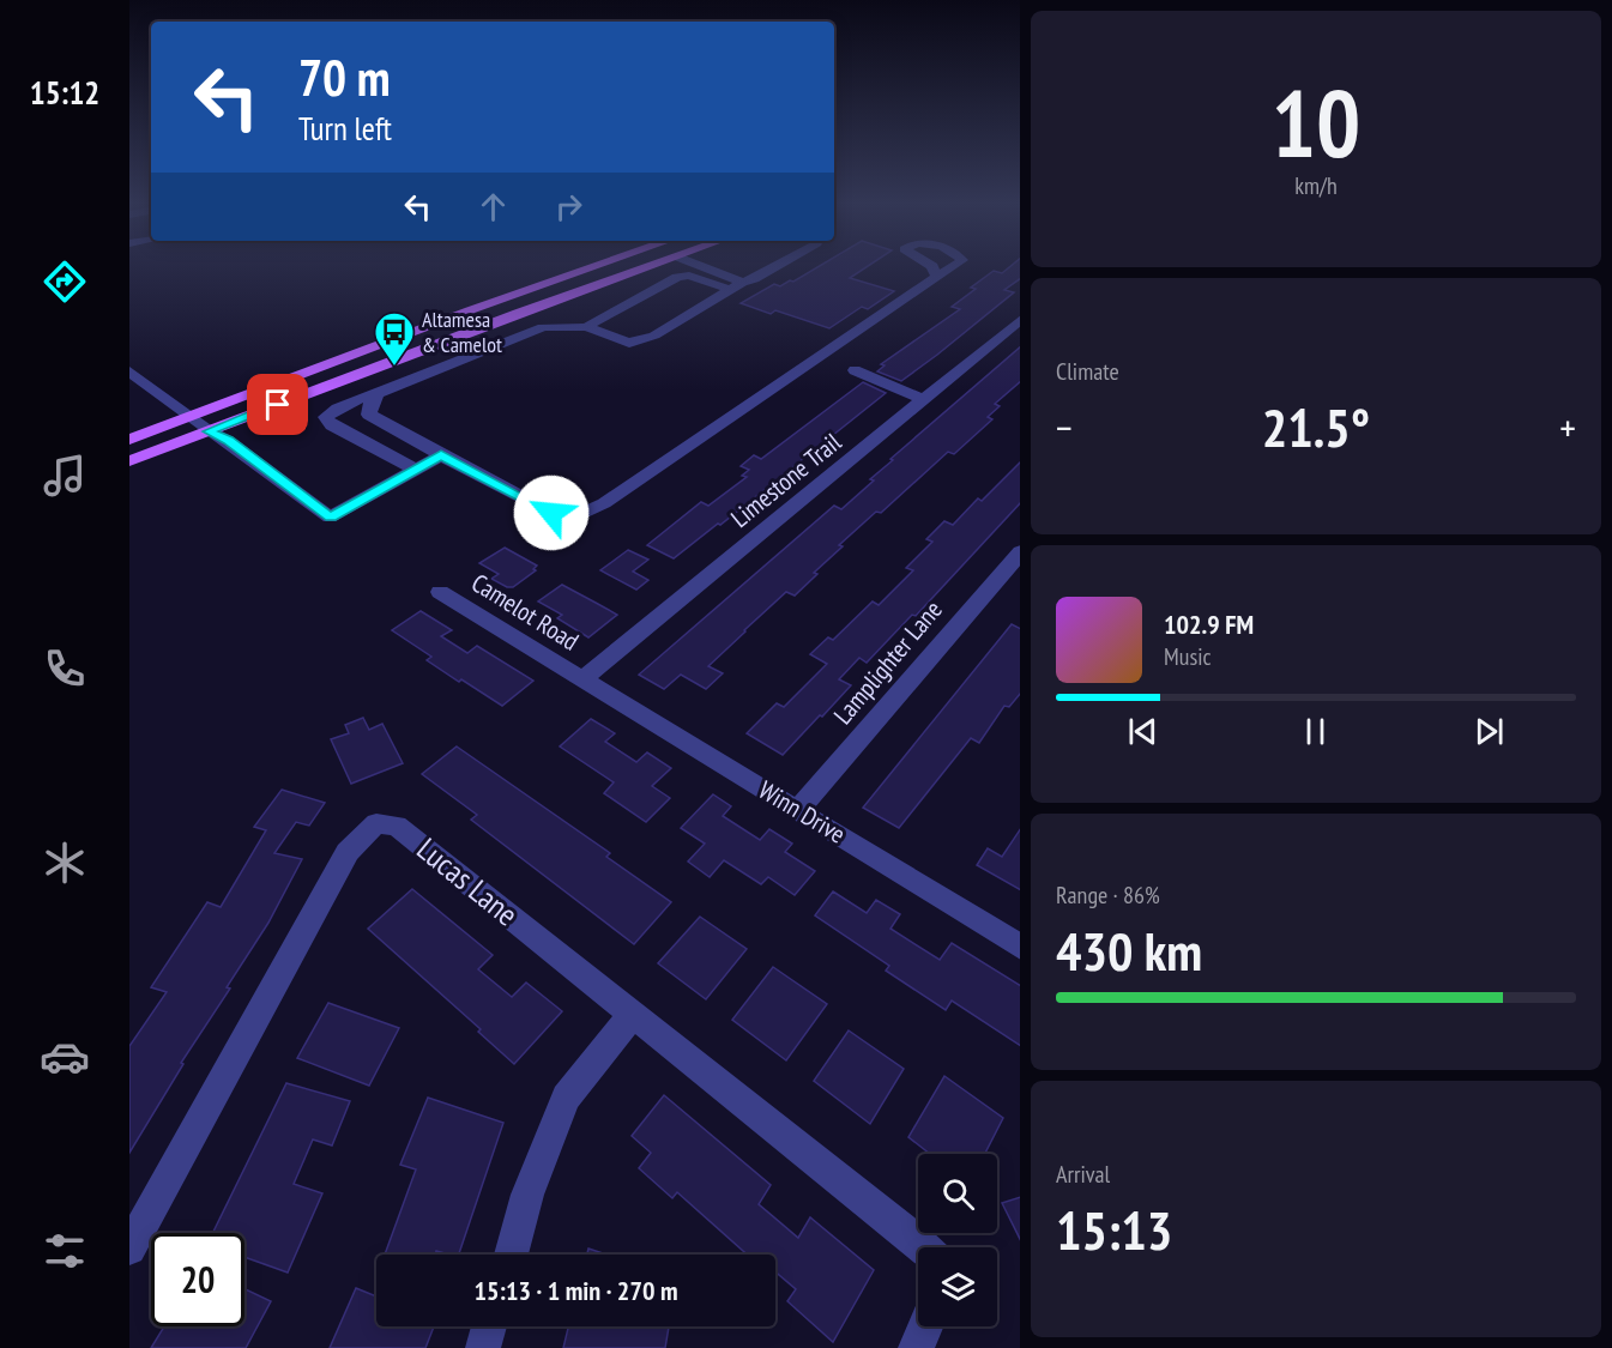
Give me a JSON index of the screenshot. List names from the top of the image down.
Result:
{
  "streets": {
    "street": [
      "Limestone Trail",
      "Camelot Road",
      "Lamplighter Lane",
      "Winn Drive",
      "Lucas Lane"
    ]
  },
  "crossings": [
    ["Limestone Trail", "Camelot Road"],
    ["Limestone Trail", "Winn Drive"],
    ["Camelot Road", "Winn Drive"],
    ["Lamplighter Lane", "Winn Drive"]
  ],
  "places": {
    "bus stop": ["Altamesa & Camelot"]
  },
  "page": {
    "tabs": "15:12",
    "tile": [
      ["10", "km/h"],
      "Climate",
      ["Range · 86%", "430 km"],
      ["Arrival", "15:13"]
    ],
    "turn": ["70 m", "Turn left"],
    "heat": ["−", "21.5°", "+"],
    "song": ["102.9 FM", "Music"],
    "limit": "20",
    "trip": "15:13 · 1 min · 270 m"
  }
}
